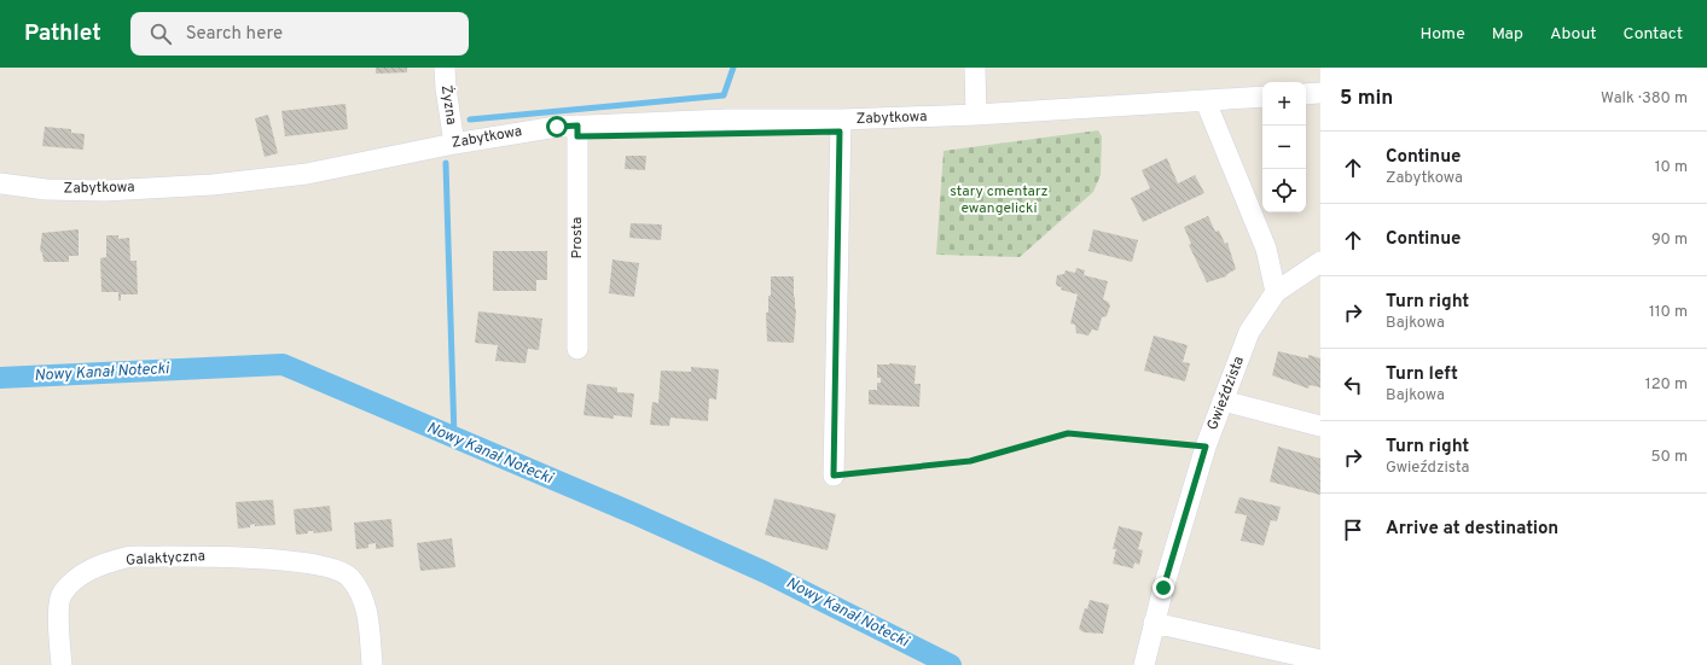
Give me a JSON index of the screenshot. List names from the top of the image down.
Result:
{
  "streets": {
    "street": [
      "Żyzna",
      "Zabytkowa",
      "Prosta",
      "Gwieździsta",
      "Galaktyczna"
    ]
  },
  "crossings": [
    ["Żyzna", "Zabytkowa"],
    ["Zabytkowa", "Prosta"]
  ],
  "water": ["Nowy Kanał Notecki"],
  "parks": ["stary cmentarz ewangelicki"],
  "page": {
    "header": "Pathlet",
    "search": "Search here",
    "nav": [
      "Home",
      "Map",
      "About",
      "Contact"
    ],
    "heading": ["5 min", "Walk · 380 m"],
    "map_buttons": ["+", "−"],
    "list": [
      ["Continue", "Zabytkowa", "10 m"],
      ["Continue", "90 m"],
      ["Turn right", "Bajkowa", "110 m"],
      ["Turn left", "Bajkowa", "120 m"],
      ["Turn right", "Gwieździsta", "50 m"],
      "Arrive at destination"
    ]
  }
}
